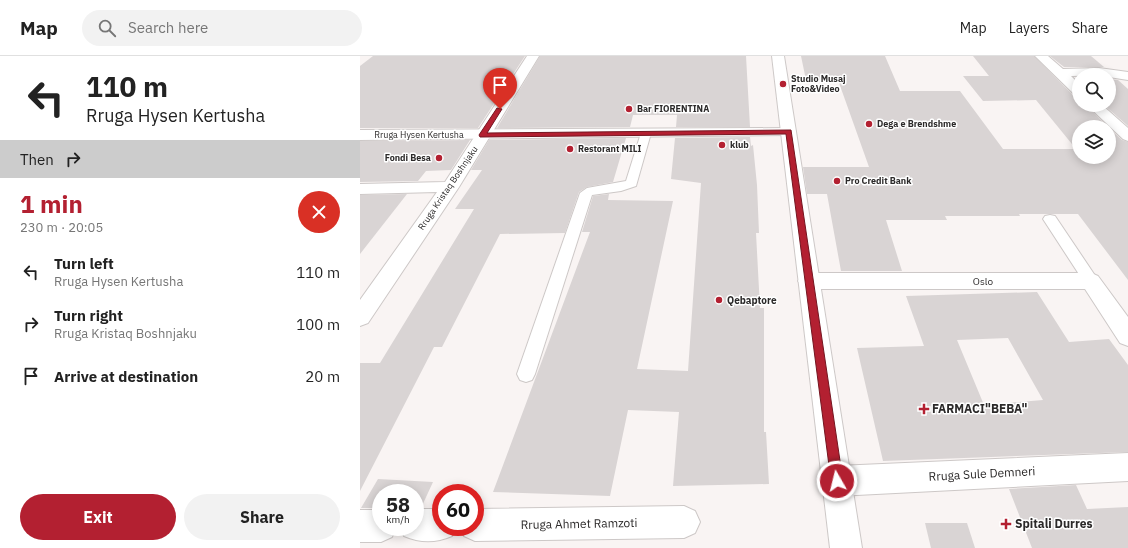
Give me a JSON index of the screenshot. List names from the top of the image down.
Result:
{
  "streets": {
    "street": [
      "Rruga Hysen Kertusha",
      "Rruga Kristaq Boshnjaku",
      "Oslo",
      "Rruga Sule Demneri",
      "Rruga Ahmet Ramzoti"
    ]
  },
  "crossings": [
    ["Rruga Hysen Kertusha", "Rruga Kristaq Boshnjaku"]
  ],
  "places": {
    "other": [
      "Studio Musaj Foto&Video",
      "Bar FIORENTINA",
      "Dega e Brendshme",
      "klub",
      "Restorant MILI",
      "Fondi Besa",
      "Pro Credit Bank",
      "Qebaptore"
    ],
    "health": ["FARMACI\"BEBA\"", "Spitali Durres"]
  },
  "page": {
    "header": "Map",
    "search": "Search here",
    "nav": ["Map", "Layers", "Share"],
    "turn": ["110 m", "Rruga Hysen Kertusha"],
    "then": "Then",
    "heading": ["1 min", "230 m · 20:05"],
    "list": [
      {
        "name": "Turn left",
        "note": "Rruga Hysen Kertusha",
        "value": "110 m"
      },
      {
        "name": "Turn right",
        "note": "Rruga Kristaq Boshnjaku",
        "value": "100 m"
      },
      {
        "name": "Arrive at destination",
        "value": "20 m"
      }
    ],
    "speed": "58 km/h",
    "limit": "60",
    "buttons": ["Exit", "Share"]
  }
}
